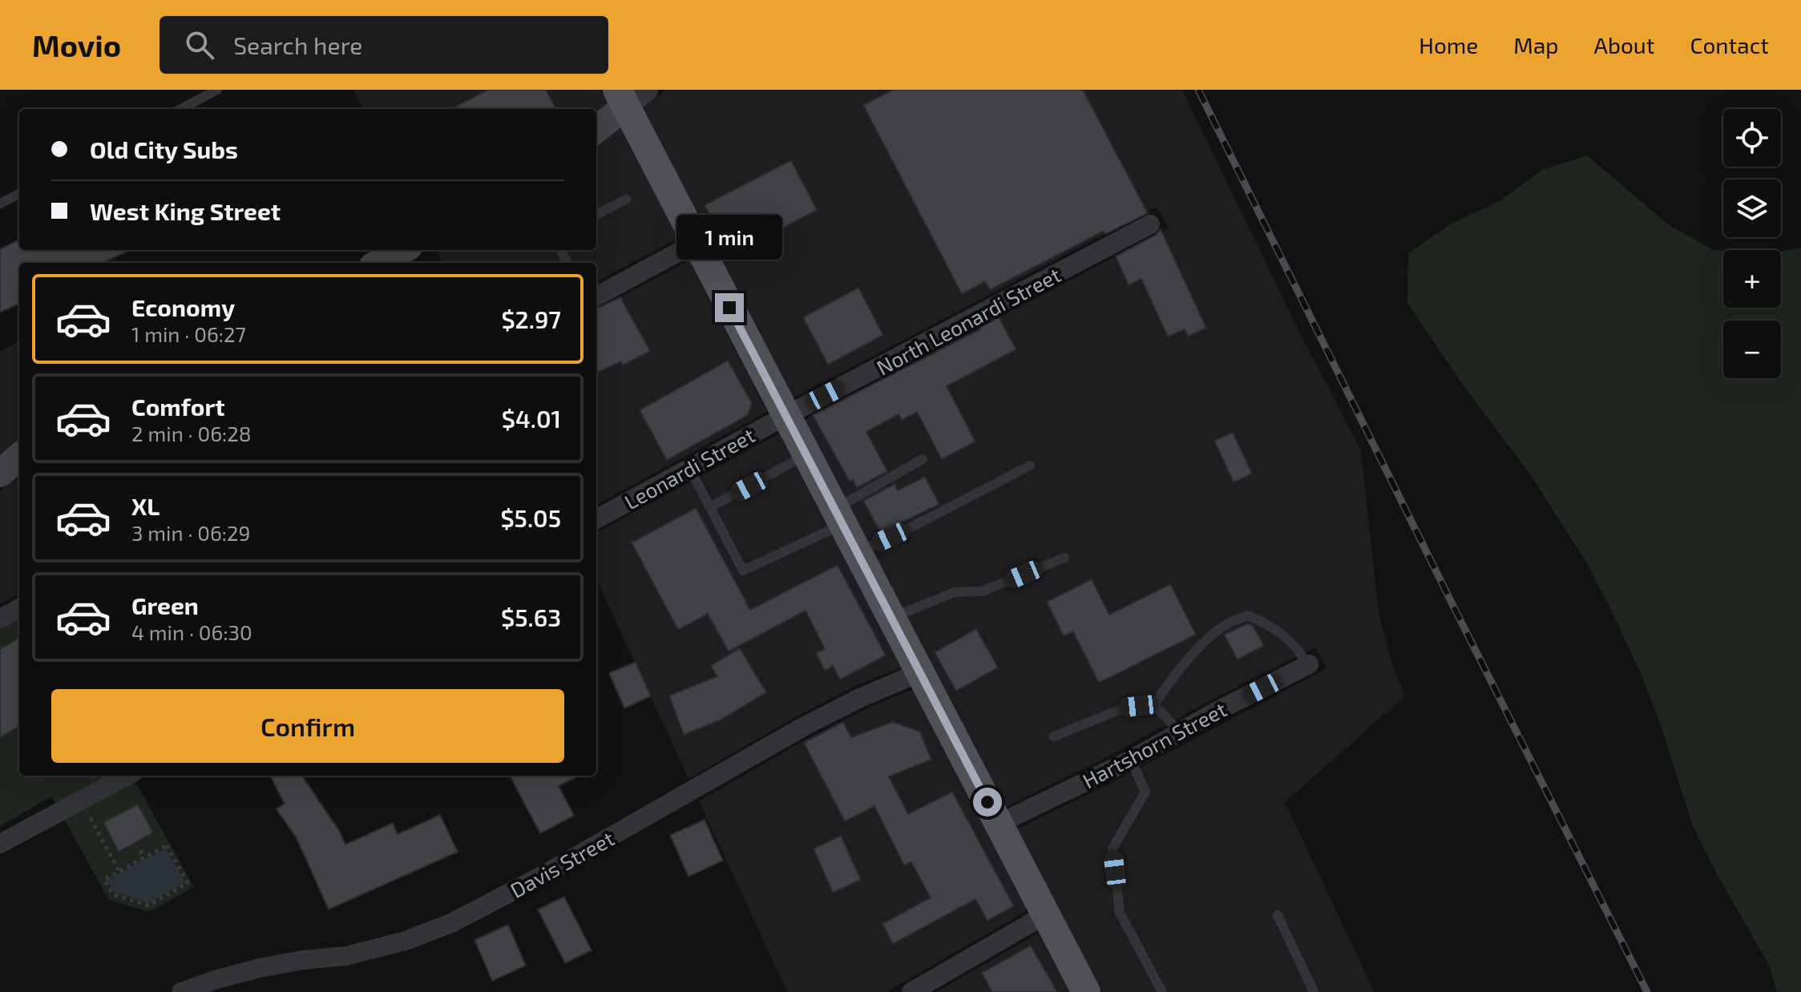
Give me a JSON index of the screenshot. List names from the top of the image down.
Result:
{
  "streets": {
    "street": [
      "North Leonardi Street",
      "Leonardi Street",
      "Hartshorn Street",
      "Davis Street"
    ]
  },
  "crossings": [
    ["North Leonardi Street", "Leonardi Street"]
  ],
  "page": {
    "header": "Movio",
    "search": "Search here",
    "nav": [
      "Home",
      "Map",
      "About",
      "Contact"
    ],
    "map_buttons": ["+", "−"],
    "banner": ["Old City Subs", "West King Street"],
    "bubble": "1 min",
    "list": [
      {
        "name": "Economy",
        "note": "1 min · 06:27",
        "value": "$2.97"
      },
      {
        "name": "Comfort",
        "note": "2 min · 06:28",
        "value": "$4.01"
      },
      {
        "name": "XL",
        "note": "3 min · 06:29",
        "value": "$5.05"
      },
      {
        "name": "Green",
        "note": "4 min · 06:30",
        "value": "$5.63"
      }
    ],
    "buttons": "Confirm"
  }
}
